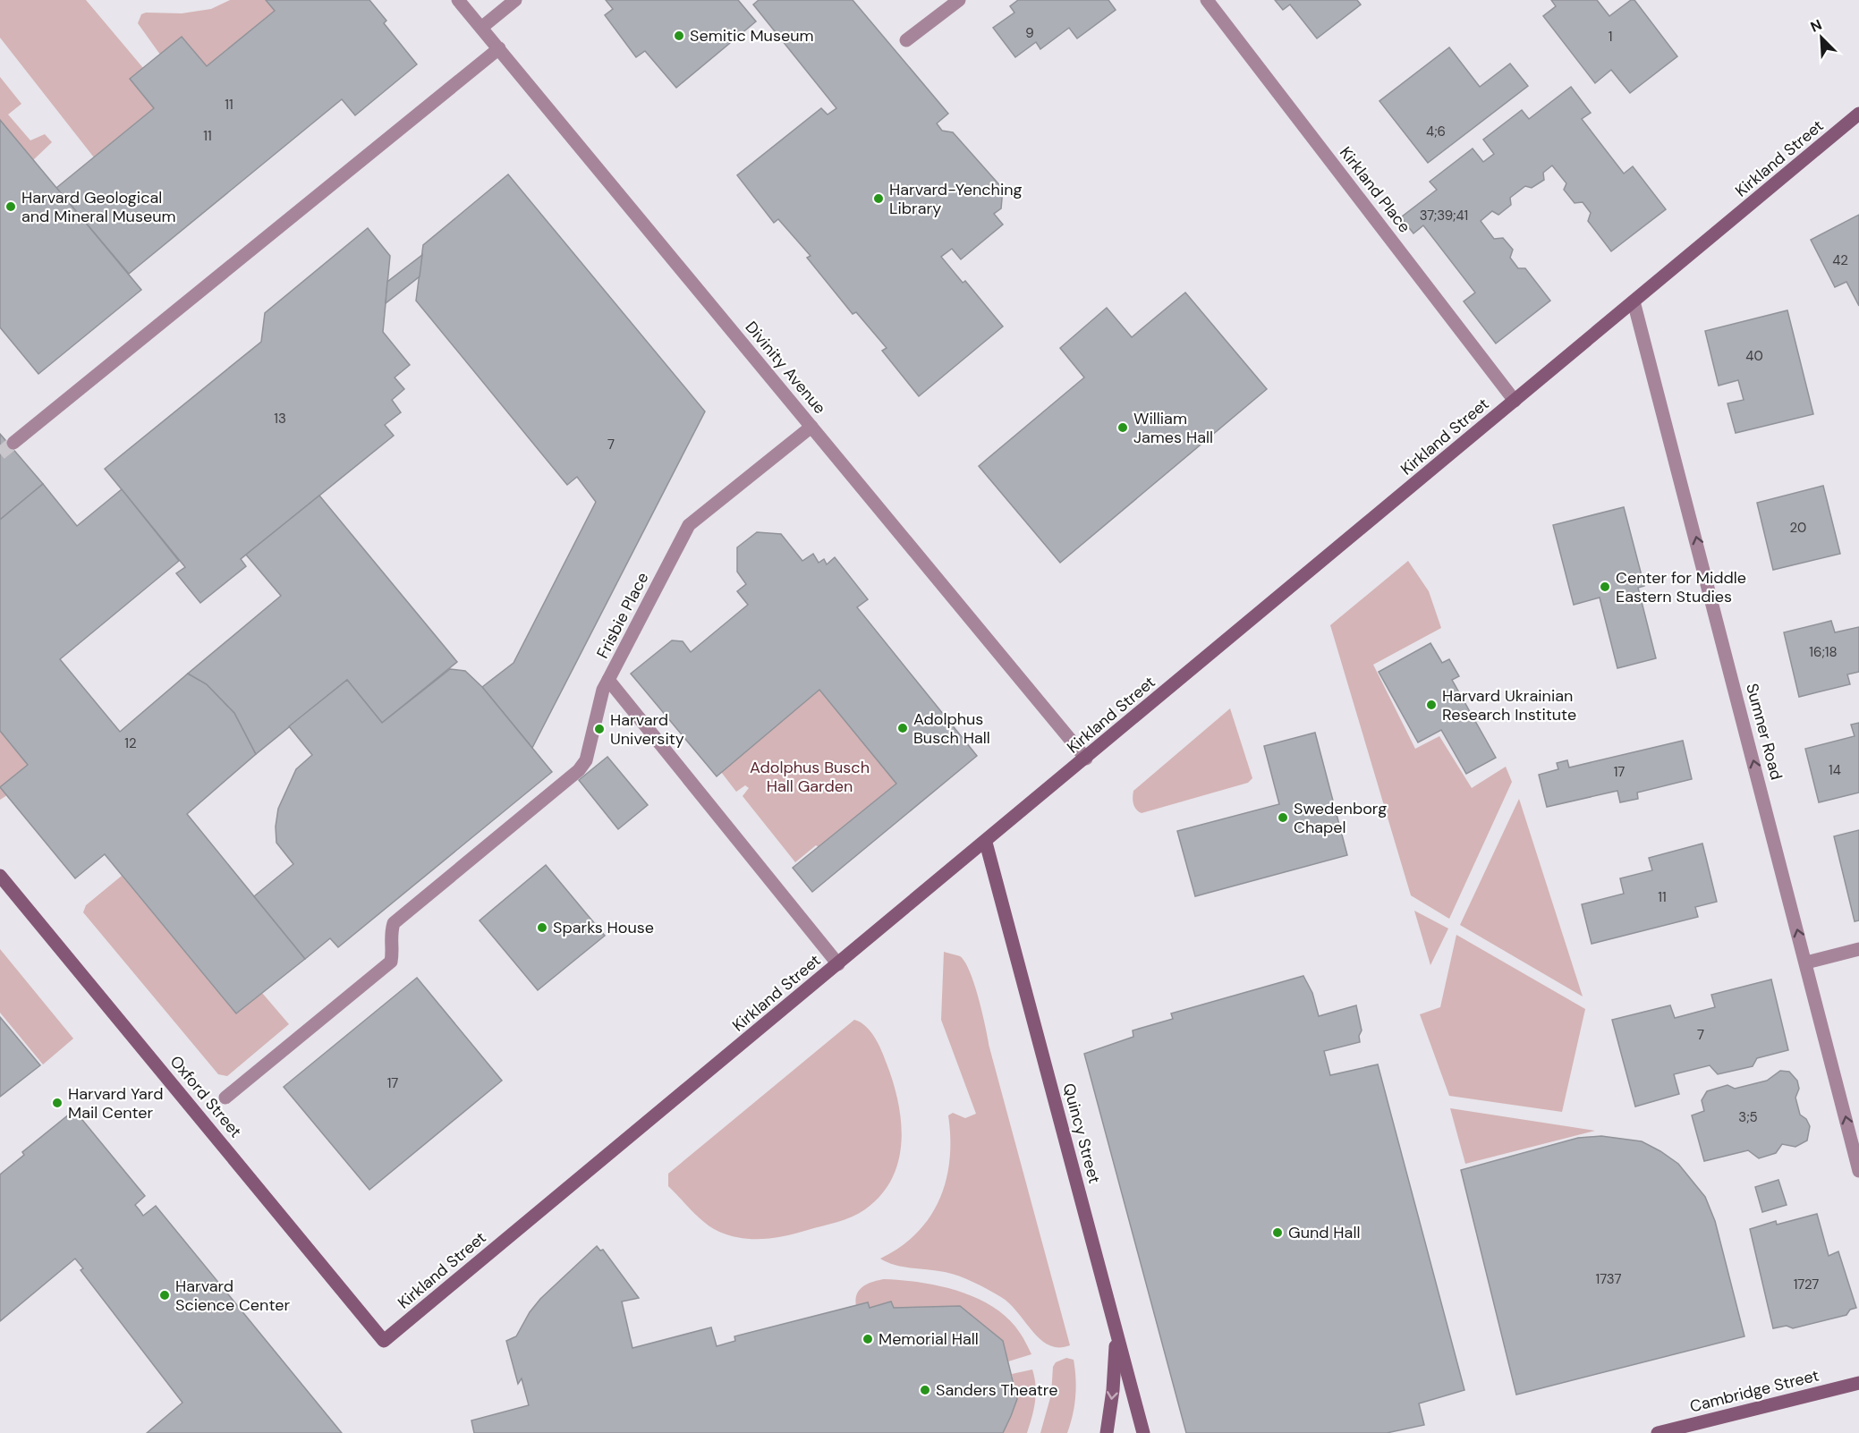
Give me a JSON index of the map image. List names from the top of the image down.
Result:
{
  "streets": {
    "main road": [
      "Kirkland Street",
      "Oxford Street",
      "Quincy Street",
      "Cambridge Street"
    ],
    "street": [
      "Kirkland Place",
      "Divinity Avenue",
      "Frisbie Place",
      "Sumner Road"
    ]
  },
  "crossings": [
    ["Kirkland Street", "Kirkland Place"],
    ["Kirkland Street", "Divinity Avenue"],
    ["Kirkland Street", "Frisbie Place"],
    ["Kirkland Street", "Sumner Road"],
    ["Kirkland Street", "Oxford Street"],
    ["Kirkland Street", "Quincy Street"],
    ["Divinity Avenue", "Frisbie Place"]
  ],
  "one_way": ["Sumner Road"],
  "parks": ["Adolphus Busch Hall Garden"],
  "places": [
    "Semitic Museum",
    "Harvard-Yenching Library",
    "Harvard Geological and Mineral Museum",
    "William James Hall",
    "Center for Middle Eastern Studies",
    "Harvard Ukrainian Research Institute",
    "Adolphus Busch Hall",
    "Harvard University",
    "Swedenborg Chapel",
    "Sparks House",
    "Harvard Yard Mail Center",
    "Gund Hall",
    "Harvard Science Center",
    "Memorial Hall",
    "Sanders Theatre"
  ],
  "house_numbers": [
    "9",
    "1",
    "11",
    "4;6",
    "11",
    "37;39;41",
    "42",
    "40",
    "13",
    "7",
    "20",
    "16;18",
    "12",
    "14",
    "17",
    "11",
    "7",
    "17",
    "3;5",
    "1737",
    "1727"
  ],
  "north": "top left"
}
